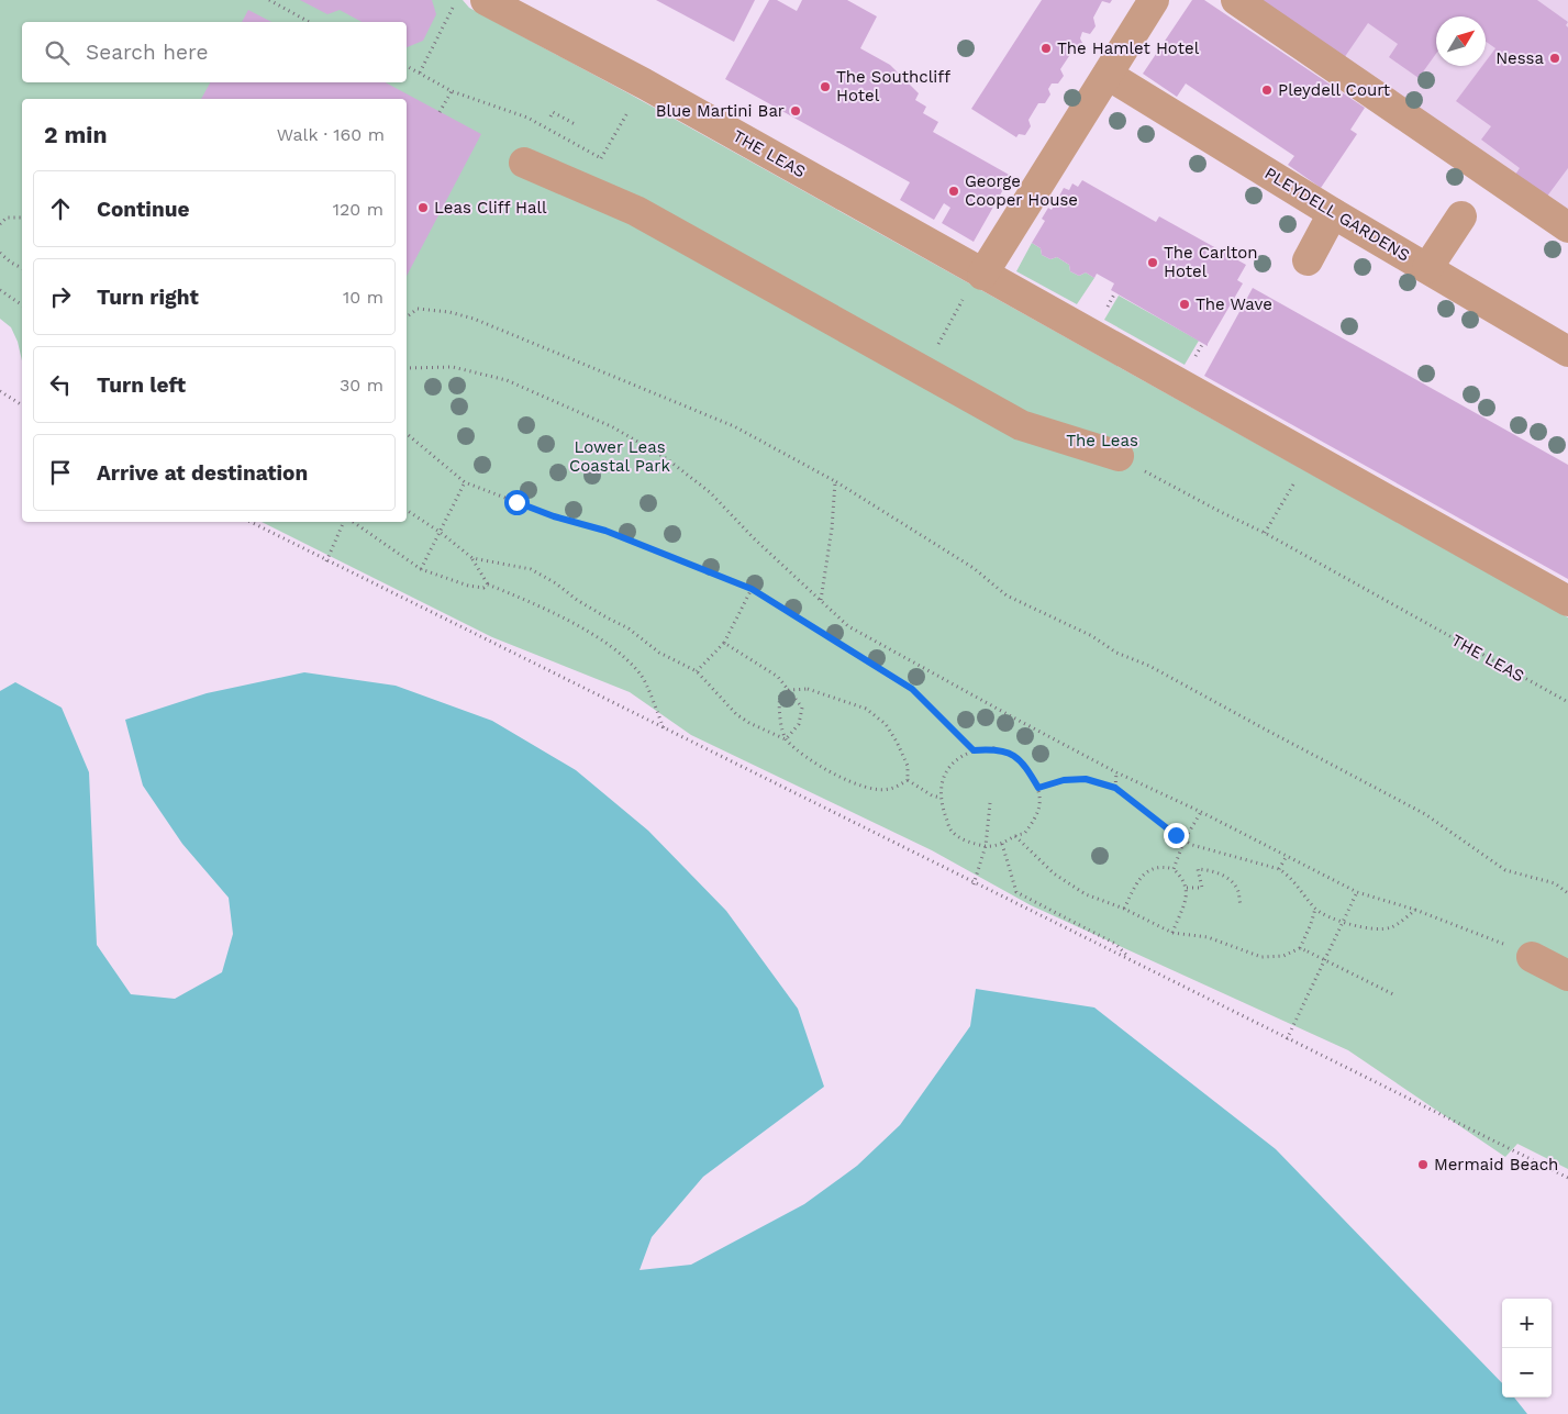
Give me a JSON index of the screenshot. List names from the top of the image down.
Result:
{
  "streets": {
    "street": ["THE LEAS", "PLEYDELL GARDENS"]
  },
  "parks": ["The Leas", "Lower Leas Coastal Park"],
  "places": [
    "The Hamlet Hotel",
    "Nessa",
    "The Southcliff Hotel",
    "Pleydell Court",
    "Blue Martini Bar",
    "George Cooper House",
    "Leas Cliff Hall",
    "The Carlton Hotel",
    "The Wave",
    "Mermaid Beach"
  ],
  "north": "top right",
  "page": {
    "search": "Search here",
    "heading": ["2 min", "Walk · 160 m"],
    "list": [
      ["Continue", "120 m"],
      ["Turn right", "10 m"],
      ["Turn left", "30 m"],
      "Arrive at destination"
    ],
    "map_buttons": ["+", "−"]
  }
}
